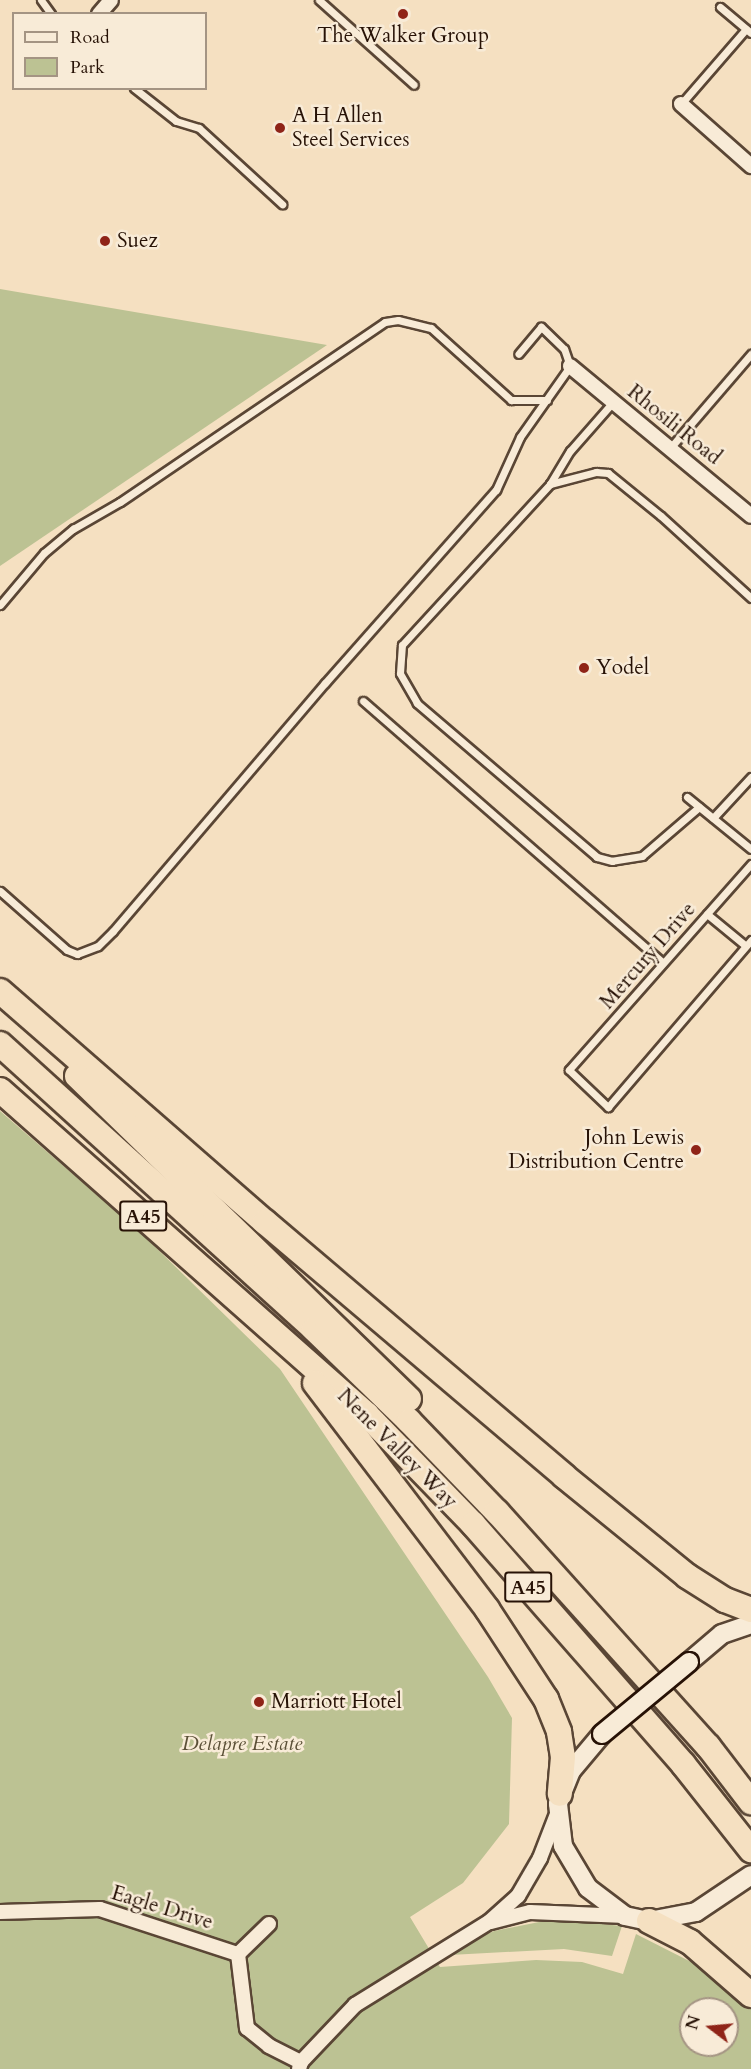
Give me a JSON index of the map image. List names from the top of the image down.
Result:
{
  "streets": {
    "highway": ["A45", "Nene Valley Way"],
    "street": ["Rhosili Road", "Eagle Drive"],
    "lane": ["Mercury Drive"]
  },
  "parks": ["Delapre Estate"],
  "places": [
    "The Walker Group",
    "A H Allen Steel Services",
    "Suez",
    "Yodel",
    "John Lewis Distribution Centre",
    "Marriott Hotel"
  ],
  "legend": ["Road", "Park"],
  "north": "left"
}
